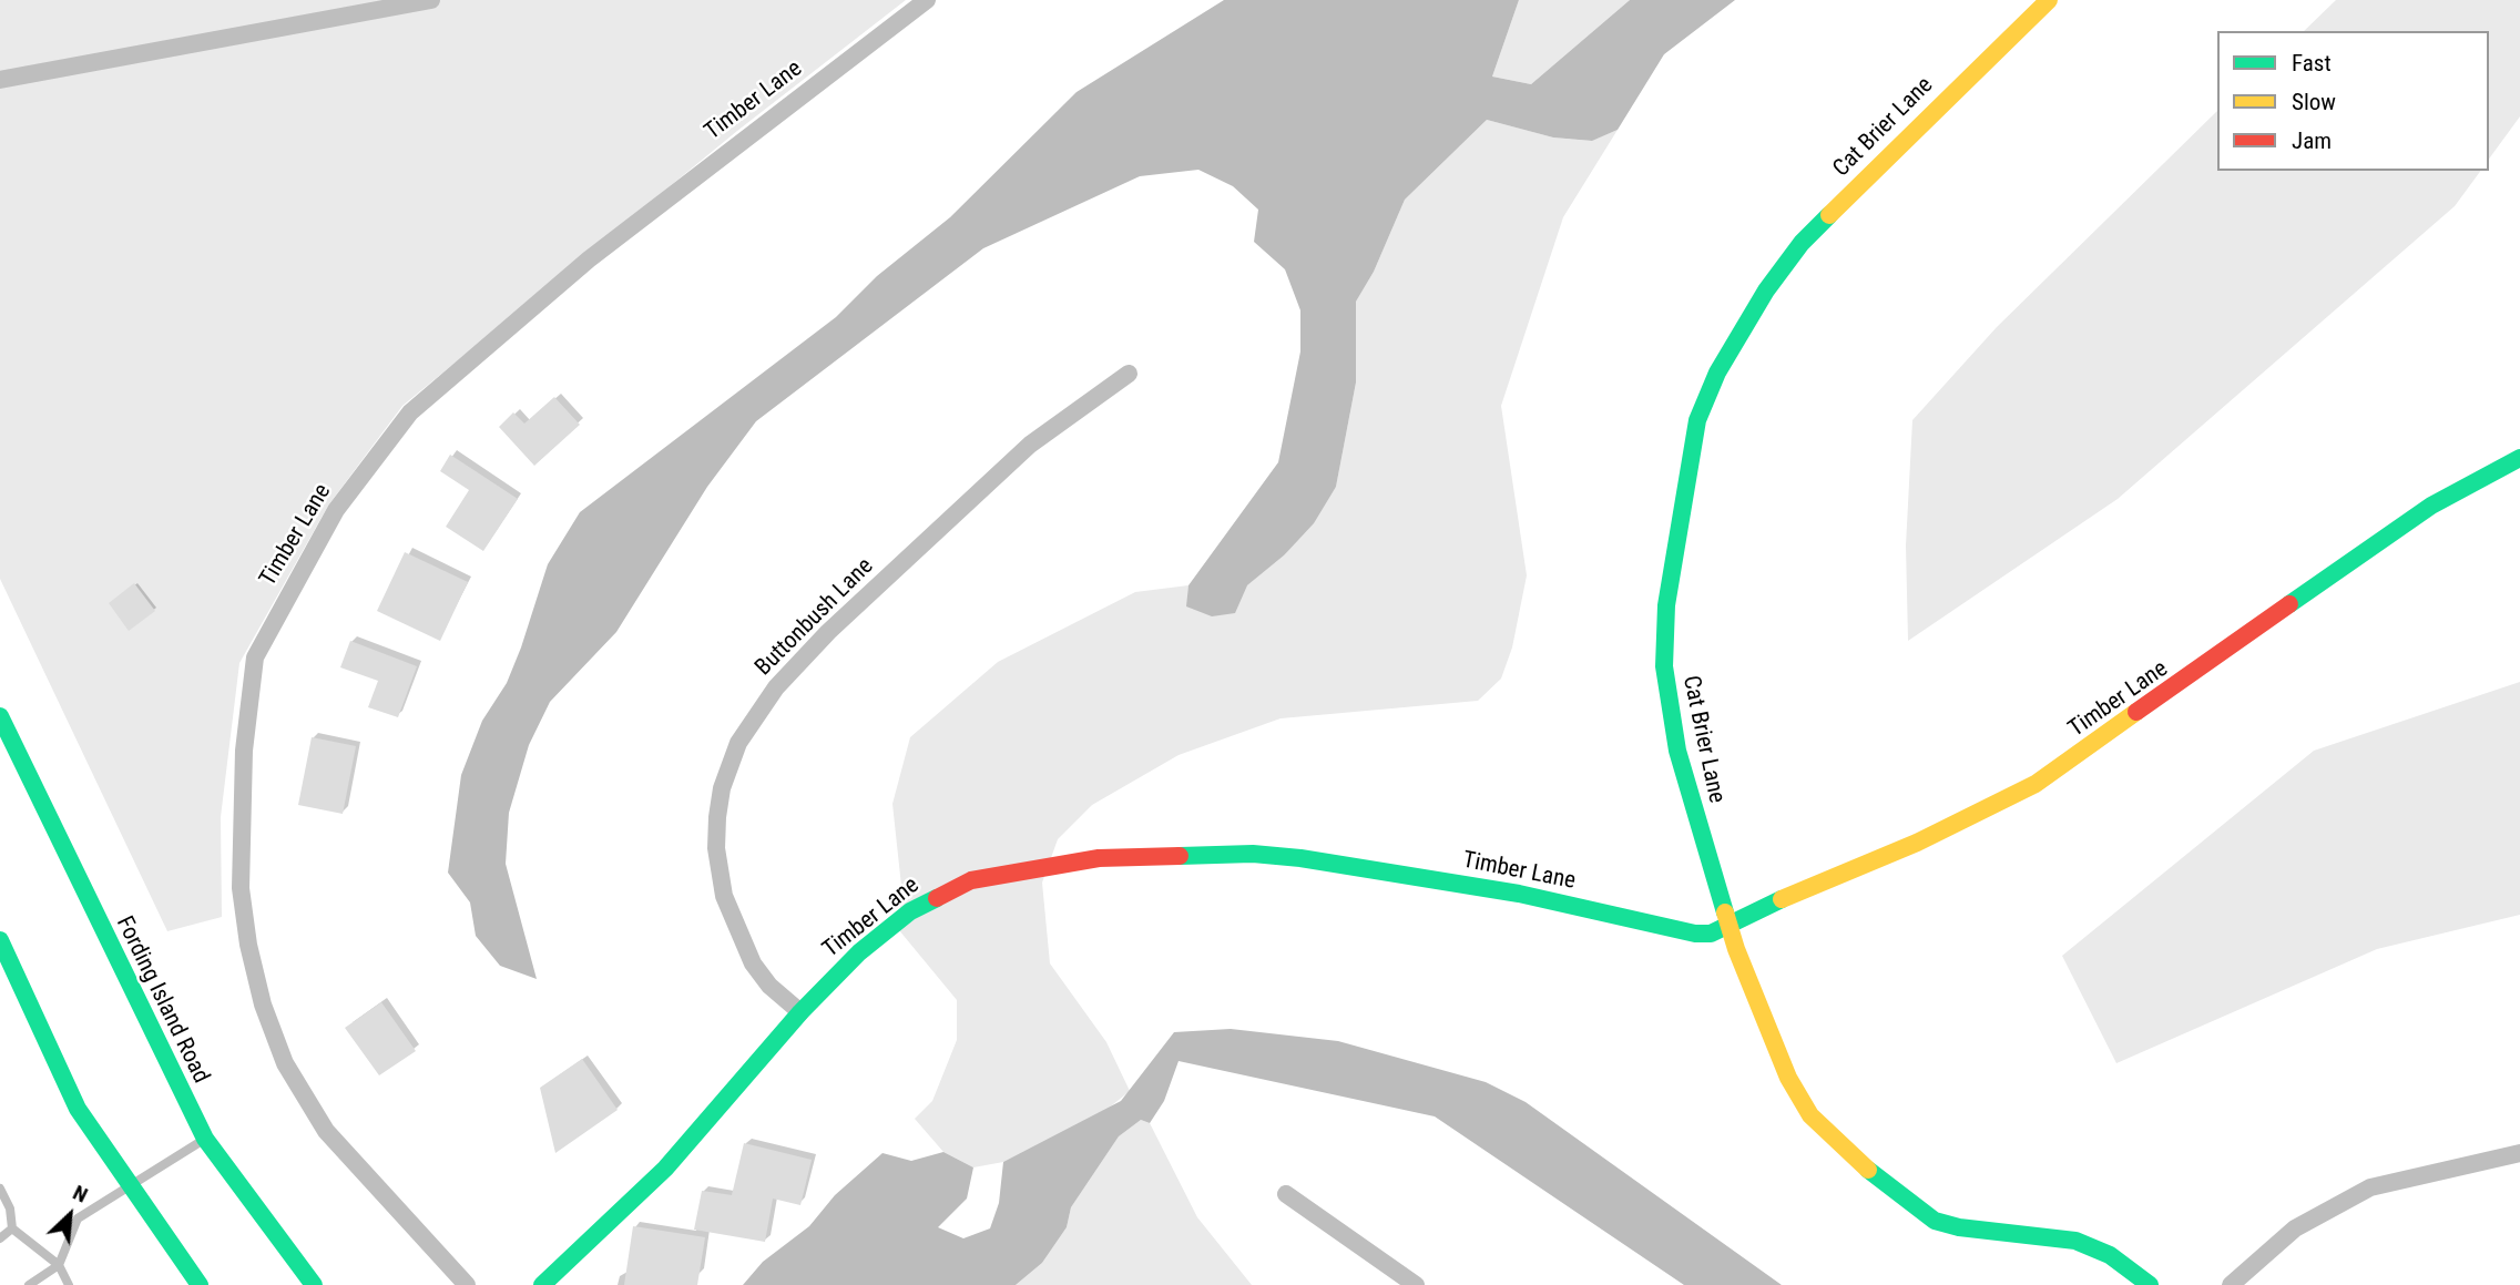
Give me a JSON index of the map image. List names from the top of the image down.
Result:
{
  "streets": {
    "main road": ["Timber Lane", "Cat Brier Lane", "Fording Island Road"],
    "street": ["Buttonbush Lane"]
  },
  "crossings": [
    ["Timber Lane", "Cat Brier Lane"],
    ["Timber Lane", "Buttonbush Lane"]
  ],
  "legend": ["Fast", "Slow", "Jam"],
  "north": "top right"
}
